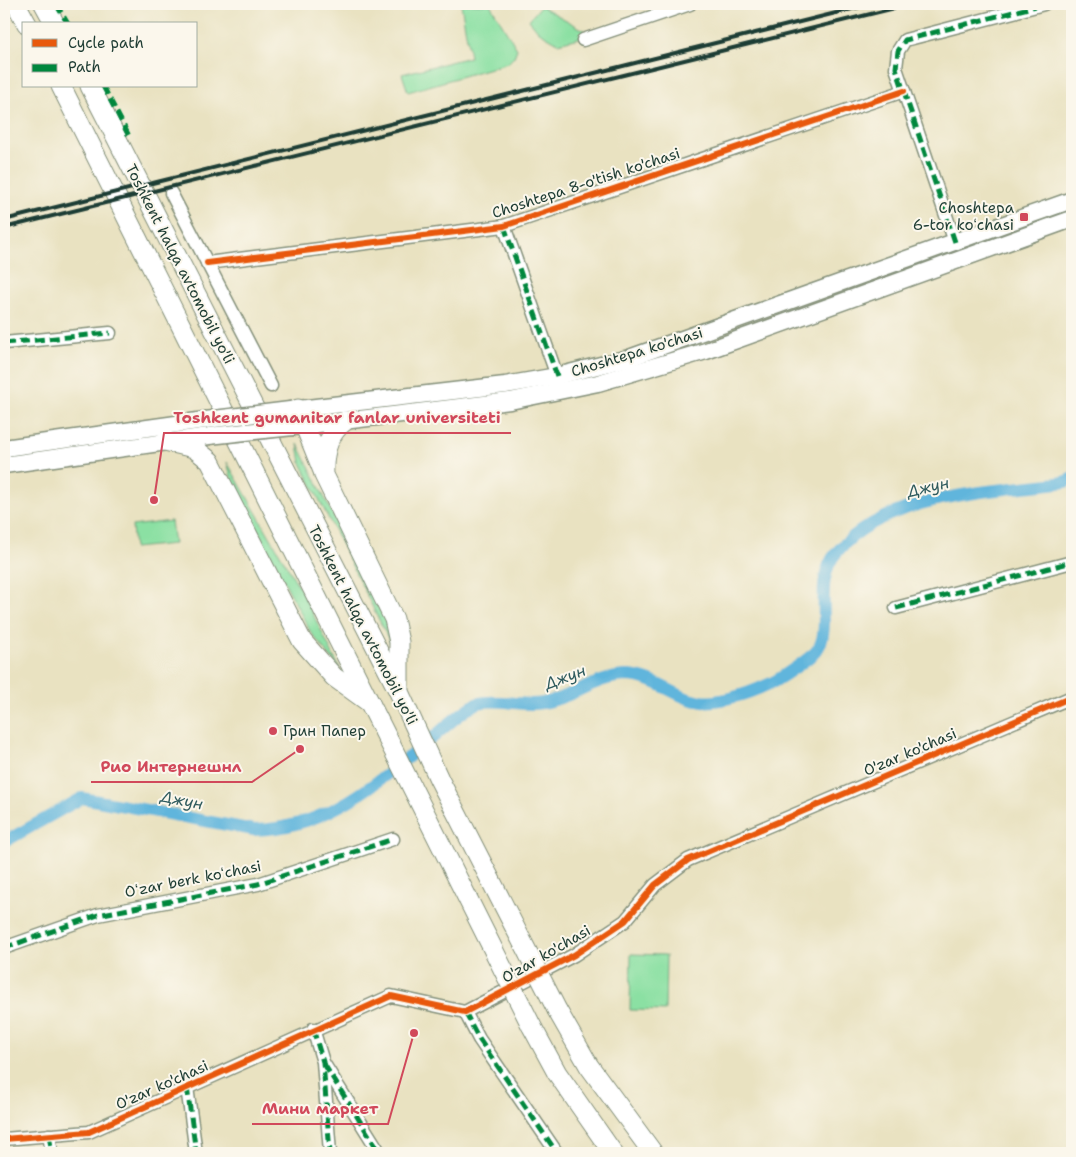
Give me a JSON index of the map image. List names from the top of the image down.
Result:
{
  "streets": {
    "highway": ["Toshkent halqa avtomobil yo'li"],
    "main road": ["Choshtepa ko'chasi"],
    "street": ["Choshtepa 8-o'tish ko'chasi", "O'zar ko'chasi", "Oʻzar berk koʻchasi"]
  },
  "water": ["Джун"],
  "places": {
    "transit": ["Choshtepa 6-tor koʻchasi"],
    "other": [
      "Toshkent gumanitar fanlar universiteti",
      "Грин Папер",
      "Рио Интернешнл",
      "Мини маркет"
    ]
  },
  "legend": ["Cycle path", "Path"]
}
